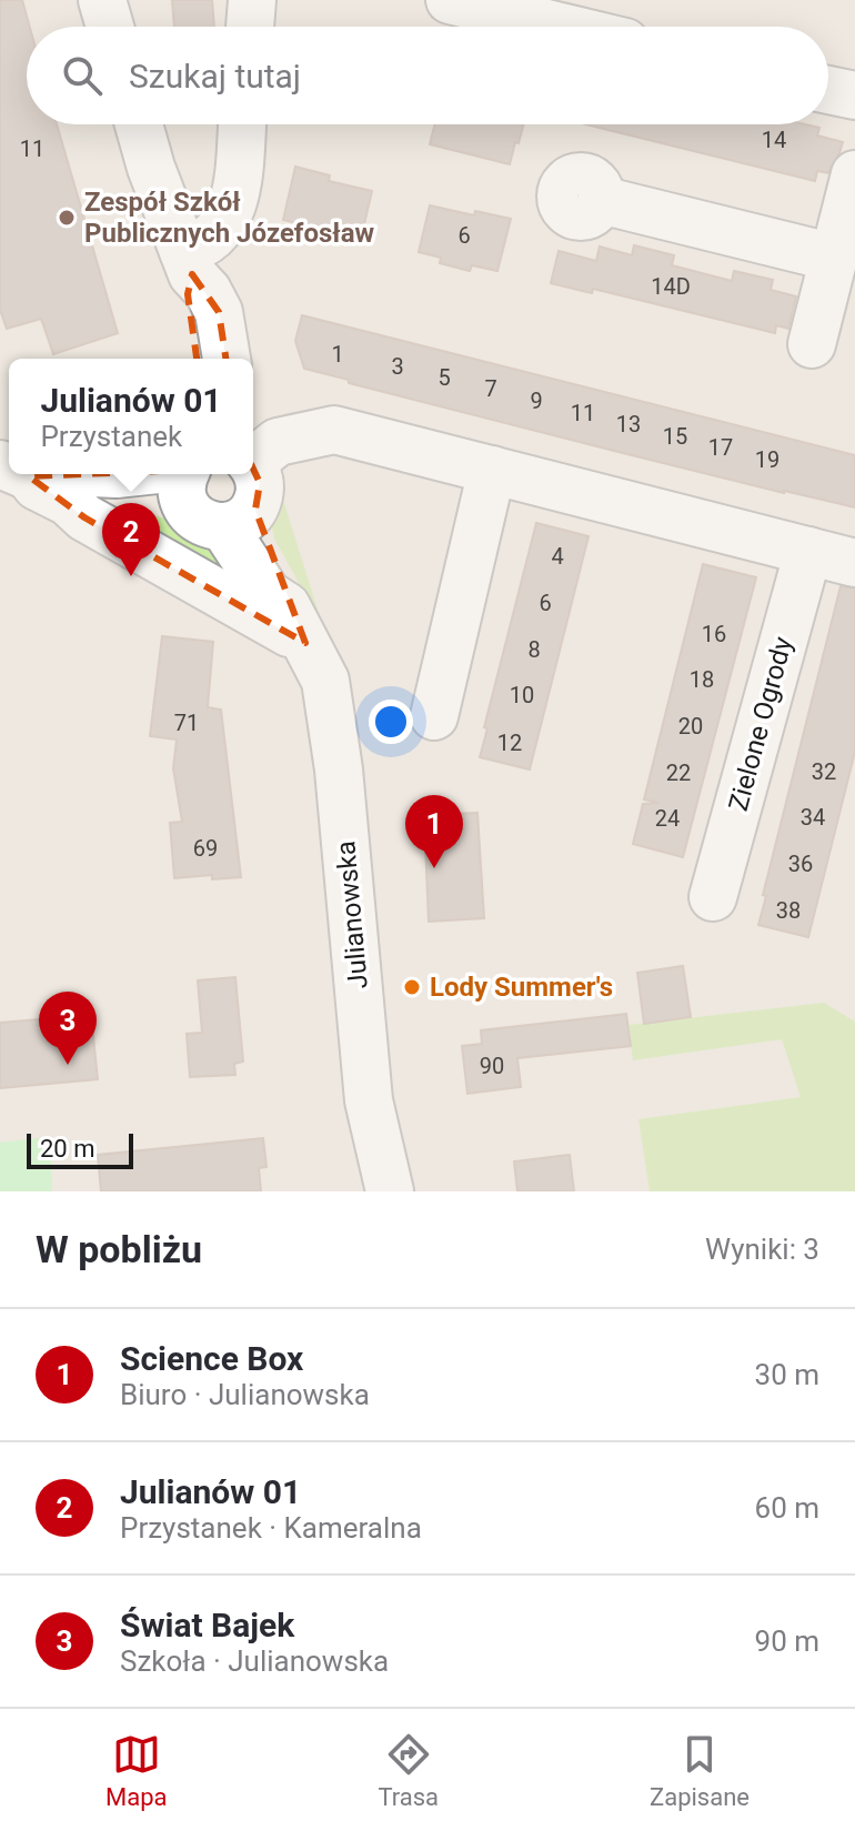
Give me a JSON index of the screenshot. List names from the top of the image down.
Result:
{
  "streets": {
    "street": ["Zielone Ogrody", "Julianowska"]
  },
  "places": ["Zespół Szkół Publicznych Józefosław", "Lody Summer's"],
  "house_numbers": [
    "14",
    "11",
    "6",
    "14D",
    "1",
    "3",
    "5",
    "7",
    "9",
    "11",
    "13",
    "15",
    "17",
    "19",
    "4",
    "6",
    "16",
    "8",
    "18",
    "10",
    "71",
    "20",
    "12",
    "32",
    "22",
    "34",
    "24",
    "69",
    "36",
    "38",
    "90"
  ],
  "scale_bar": "20 m",
  "page": {
    "search": "Szukaj tutaj",
    "popup": ["Julianów 01", "Przystanek"],
    "pins": ["2", "1", "3"],
    "scale": "20 m",
    "heading": ["W pobliżu", "Wyniki: 3"],
    "list": [
      {
        "mark": "1",
        "name": "Science Box",
        "note": "Biuro · Julianowska",
        "value": "30 m"
      },
      {
        "mark": "2",
        "name": "Julianów 01",
        "note": "Przystanek · Kameralna",
        "value": "60 m"
      },
      {
        "mark": "3",
        "name": "Świat Bajek",
        "note": "Szkoła · Julianowska",
        "value": "90 m"
      }
    ],
    "nav": ["Mapa", "Trasa", "Zapisane"]
  }
}
